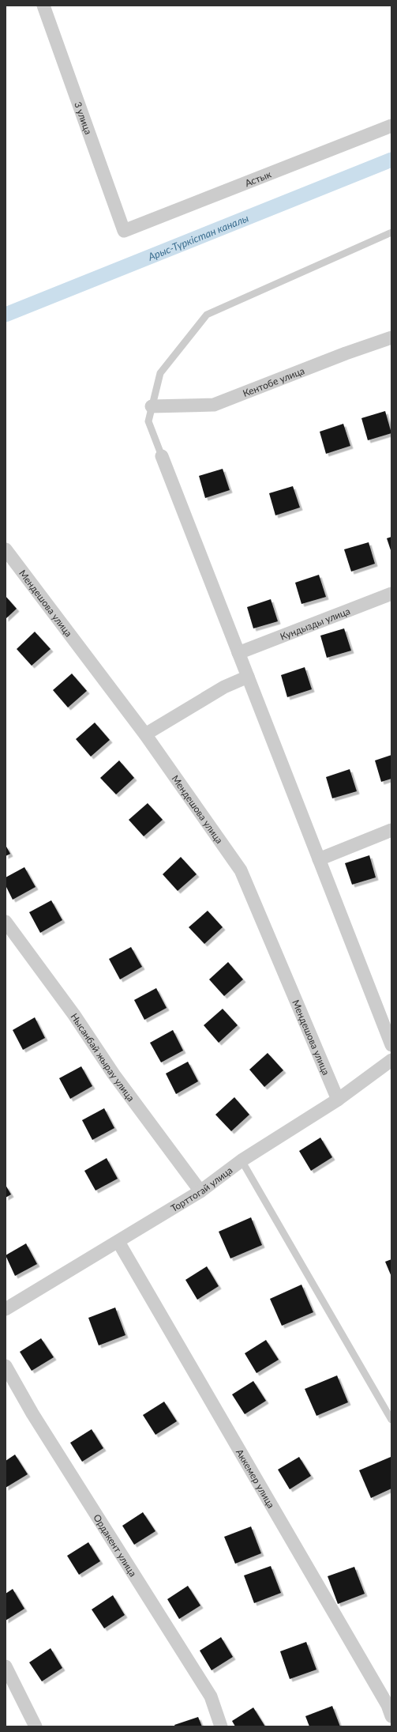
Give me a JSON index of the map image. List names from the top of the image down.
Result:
{
  "streets": {
    "street": [
      "3 улица",
      "Астык",
      "Кентобе улица",
      "Мендешова улица",
      "Кундызды улица",
      "Нысанбай жырау улица",
      "Торттогай улица",
      "Аккемер улица",
      "Ордакент улица"
    ]
  },
  "crossings": [
    ["3 улица", "Астык"],
    ["Мендешова улица", "Торттогай улица"],
    ["Нысанбай жырау улица", "Торттогай улица"],
    ["Торттогай улица", "Аккемер улица"]
  ],
  "water": ["Арыс-Түркістан каналы"]
}
